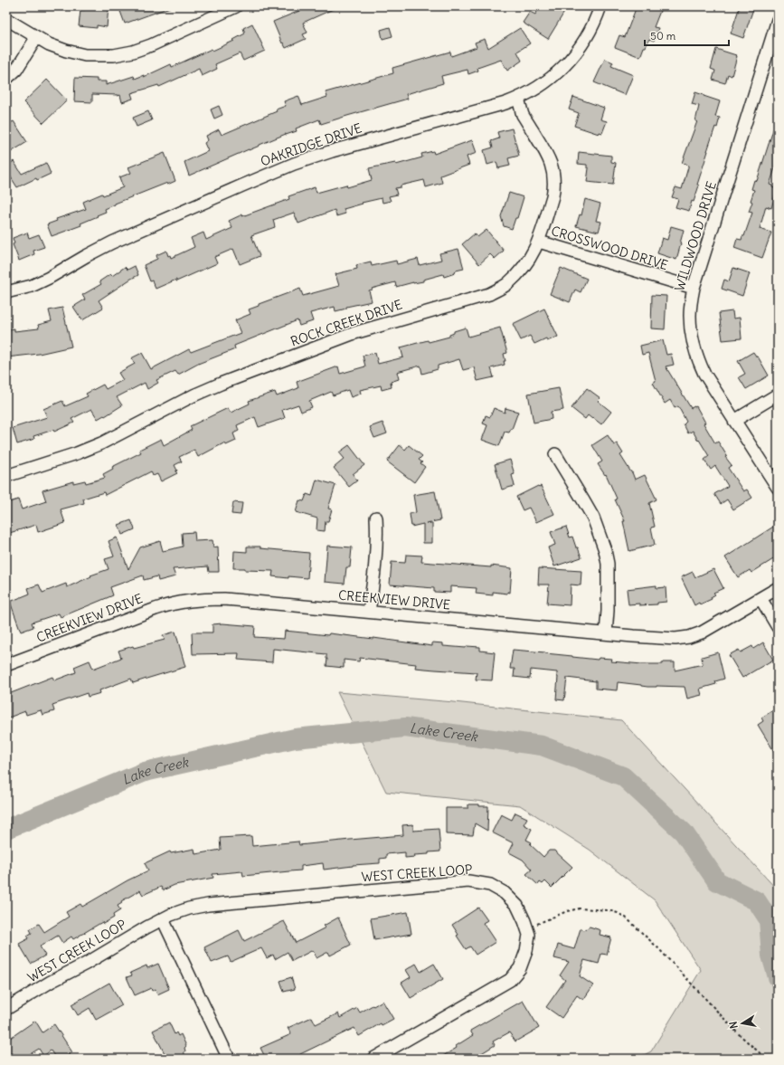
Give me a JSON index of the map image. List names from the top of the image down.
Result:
{
  "streets": {
    "street": [
      "OAKRIDGE DRIVE",
      "WILDWOOD DRIVE",
      "CROSSWOOD DRIVE",
      "ROCK CREEK DRIVE",
      "CREEKVIEW DRIVE",
      "WEST CREEK LOOP"
    ]
  },
  "crossings": [
    ["OAKRIDGE DRIVE", "ROCK CREEK DRIVE"],
    ["WILDWOOD DRIVE", "CROSSWOOD DRIVE"],
    ["CROSSWOOD DRIVE", "ROCK CREEK DRIVE"]
  ],
  "water": ["Lake Creek"],
  "scale_bar": "50 m",
  "north": "left"
}
